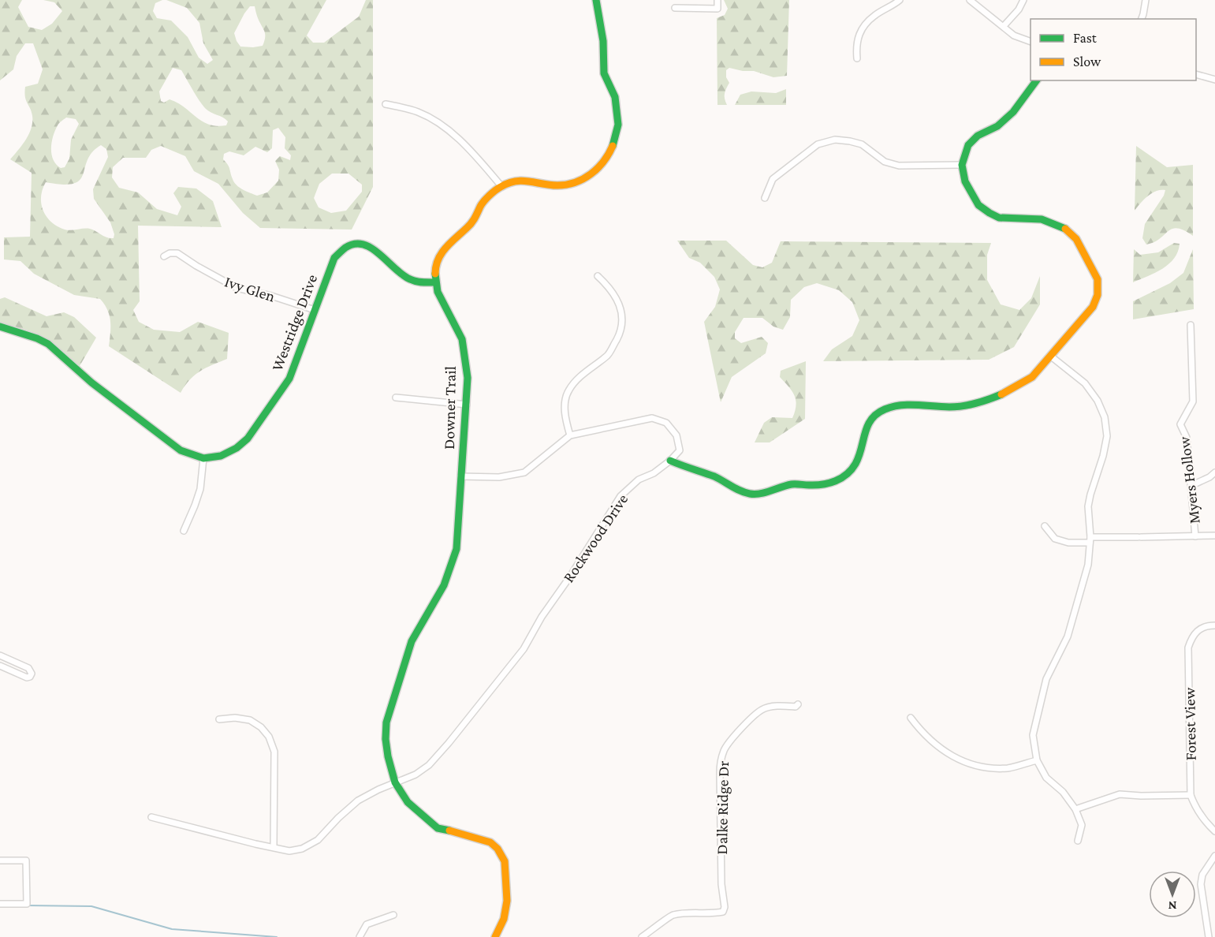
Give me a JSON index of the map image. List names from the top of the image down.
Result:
{
  "streets": {
    "street": [
      "Ivy Glen",
      "Westridge Drive",
      "Downer Trail",
      "Myers Hollow",
      "Rockwood Drive",
      "Forest View",
      "Dalke Ridge Dr"
    ]
  },
  "crossings": [
    ["Ivy Glen", "Westridge Drive"],
    ["Westridge Drive", "Downer Trail"],
    ["Downer Trail", "Rockwood Drive"]
  ],
  "legend": ["Fast", "Slow"],
  "north": "bottom"
}
